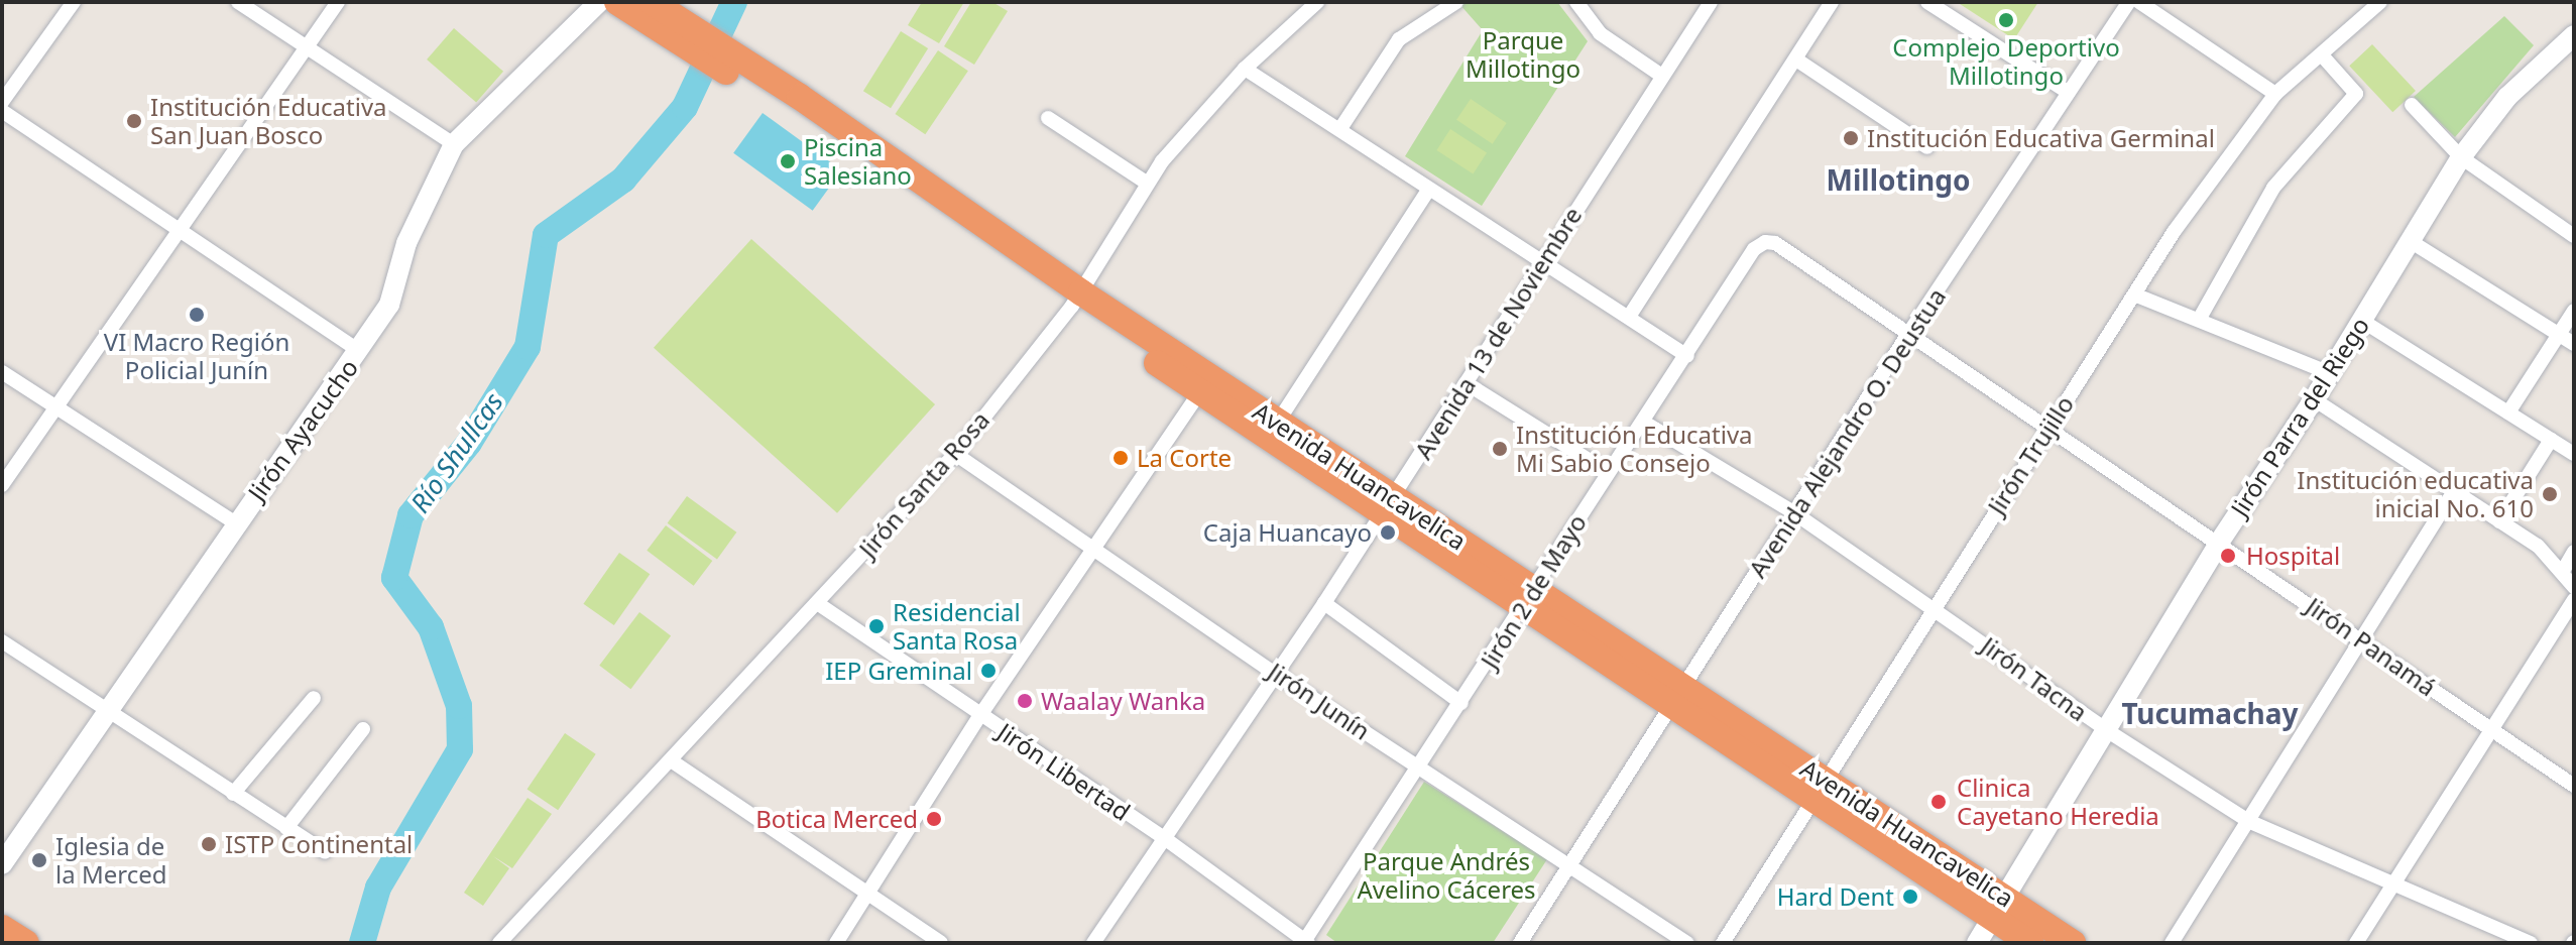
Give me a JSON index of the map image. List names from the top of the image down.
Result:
{
  "streets": {
    "highway": ["Avenida Huancavelica"],
    "street": [
      "Avenida 13 de Noviembre",
      "Jirón Parra del Riego",
      "Jirón Ayacucho",
      "Avenida Alejandro O. Deustua",
      "Jirón Trujillo",
      "Jirón Santa Rosa",
      "Jirón 2 de Mayo",
      "Jirón Panamá",
      "Jirón Tacna",
      "Jirón Junín",
      "Jirón Libertad"
    ]
  },
  "crossings": [
    ["Avenida 13 de Noviembre", "Avenida Huancavelica"],
    ["Avenida 13 de Noviembre", "Jirón Junín"],
    ["Avenida 13 de Noviembre", "Jirón Libertad"],
    ["Jirón Parra del Riego", "Avenida Huancavelica"],
    ["Jirón Parra del Riego", "Jirón Panamá"],
    ["Jirón Parra del Riego", "Jirón Tacna"],
    ["Avenida Alejandro O. Deustua", "Avenida Huancavelica"],
    ["Avenida Alejandro O. Deustua", "Jirón Panamá"],
    ["Avenida Alejandro O. Deustua", "Jirón Tacna"],
    ["Avenida Alejandro O. Deustua", "Jirón Junín"],
    ["Jirón Trujillo", "Avenida Huancavelica"],
    ["Jirón Trujillo", "Jirón Panamá"],
    ["Jirón Trujillo", "Jirón Tacna"],
    ["Avenida Huancavelica", "Jirón Santa Rosa"],
    ["Avenida Huancavelica", "Jirón 2 de Mayo"],
    ["Jirón Santa Rosa", "Jirón Junín"],
    ["Jirón Santa Rosa", "Jirón Libertad"],
    ["Jirón 2 de Mayo", "Jirón Panamá"],
    ["Jirón 2 de Mayo", "Jirón Tacna"],
    ["Jirón 2 de Mayo", "Jirón Junín"],
    ["Jirón 2 de Mayo", "Jirón Libertad"]
  ],
  "districts": ["Millotingo", "Tucumachay"],
  "water": ["Río Shullcas"],
  "parks": ["Parque Millotingo", "Parque Andrés Avelino Cáceres"],
  "places": [
    "Complejo Deportivo Millotingo",
    "Institución Educativa San Juan Bosco",
    "Institución Educativa Germinal",
    "Piscina Salesiano",
    "VI Macro Región Policial Junín",
    "Institución Educativa Mi Sabio Consejo",
    "La Corte",
    "Institución educativa inicial No. 610",
    "Caja Huancayo",
    "Hospital",
    "Residencial Santa Rosa",
    "IEP Greminal",
    "Waalay Wanka",
    "Clinica Cayetano Heredia",
    "Botica Merced",
    "ISTP Continental",
    "Iglesia de la Merced",
    "Hard Dent"
  ]
}
